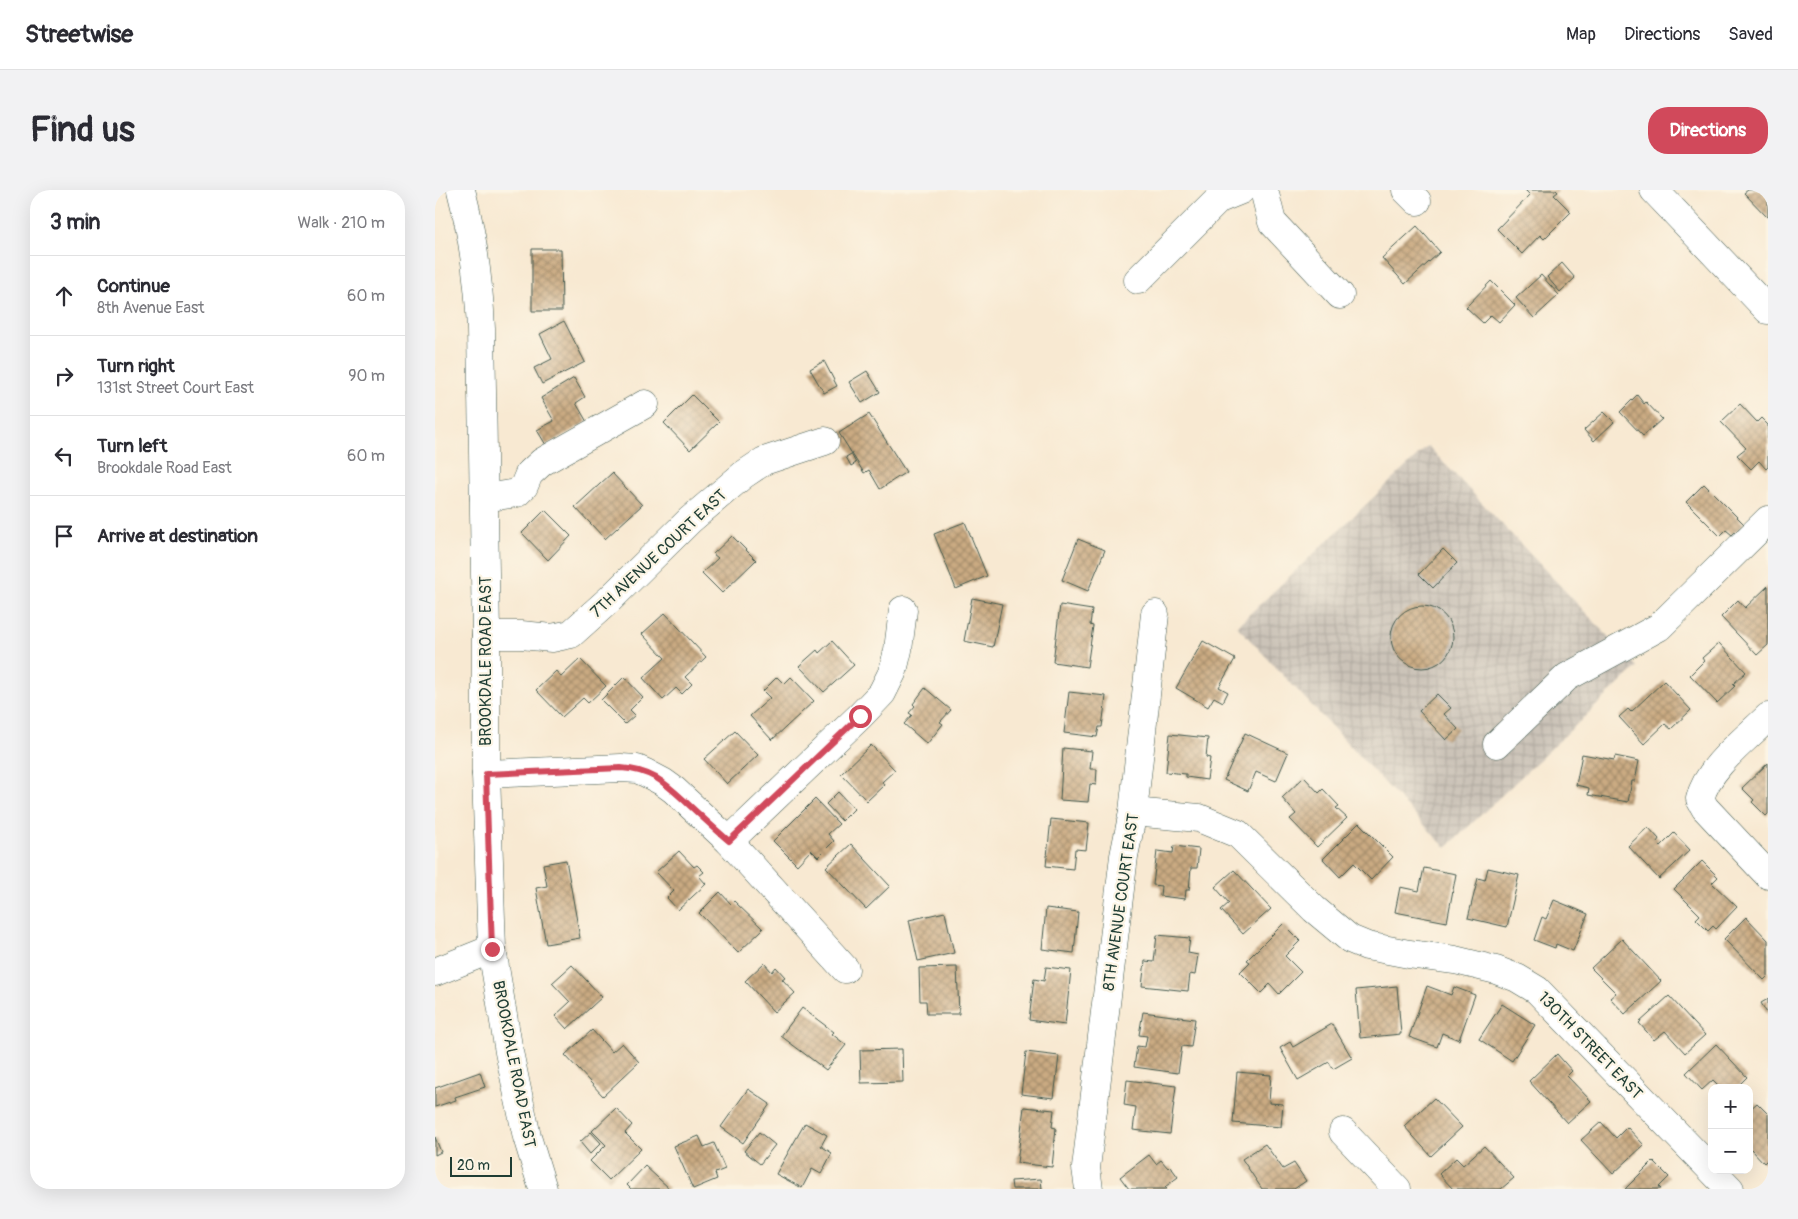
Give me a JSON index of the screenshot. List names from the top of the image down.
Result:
{
  "streets": {
    "street": [
      "7TH AVENUE COURT EAST",
      "BROOKDALE ROAD EAST",
      "8TH AVENUE COURT EAST",
      "130TH STREET EAST"
    ]
  },
  "crossings": [
    ["7TH AVENUE COURT EAST", "BROOKDALE ROAD EAST"],
    ["8TH AVENUE COURT EAST", "130TH STREET EAST"]
  ],
  "scale_bar": "20 m",
  "page": {
    "header": "Streetwise",
    "nav": ["Map", "Directions", "Saved"],
    "buttons": "Directions",
    "title": "Find us",
    "heading": ["3 min", "Walk · 210 m"],
    "list": [
      ["Continue", "8th Avenue East", "60 m"],
      ["Turn right", "131st Street Court East", "90 m"],
      ["Turn left", "Brookdale Road East", "60 m"],
      "Arrive at destination"
    ],
    "map_buttons": ["+", "−"],
    "scale": "20 m"
  }
}
